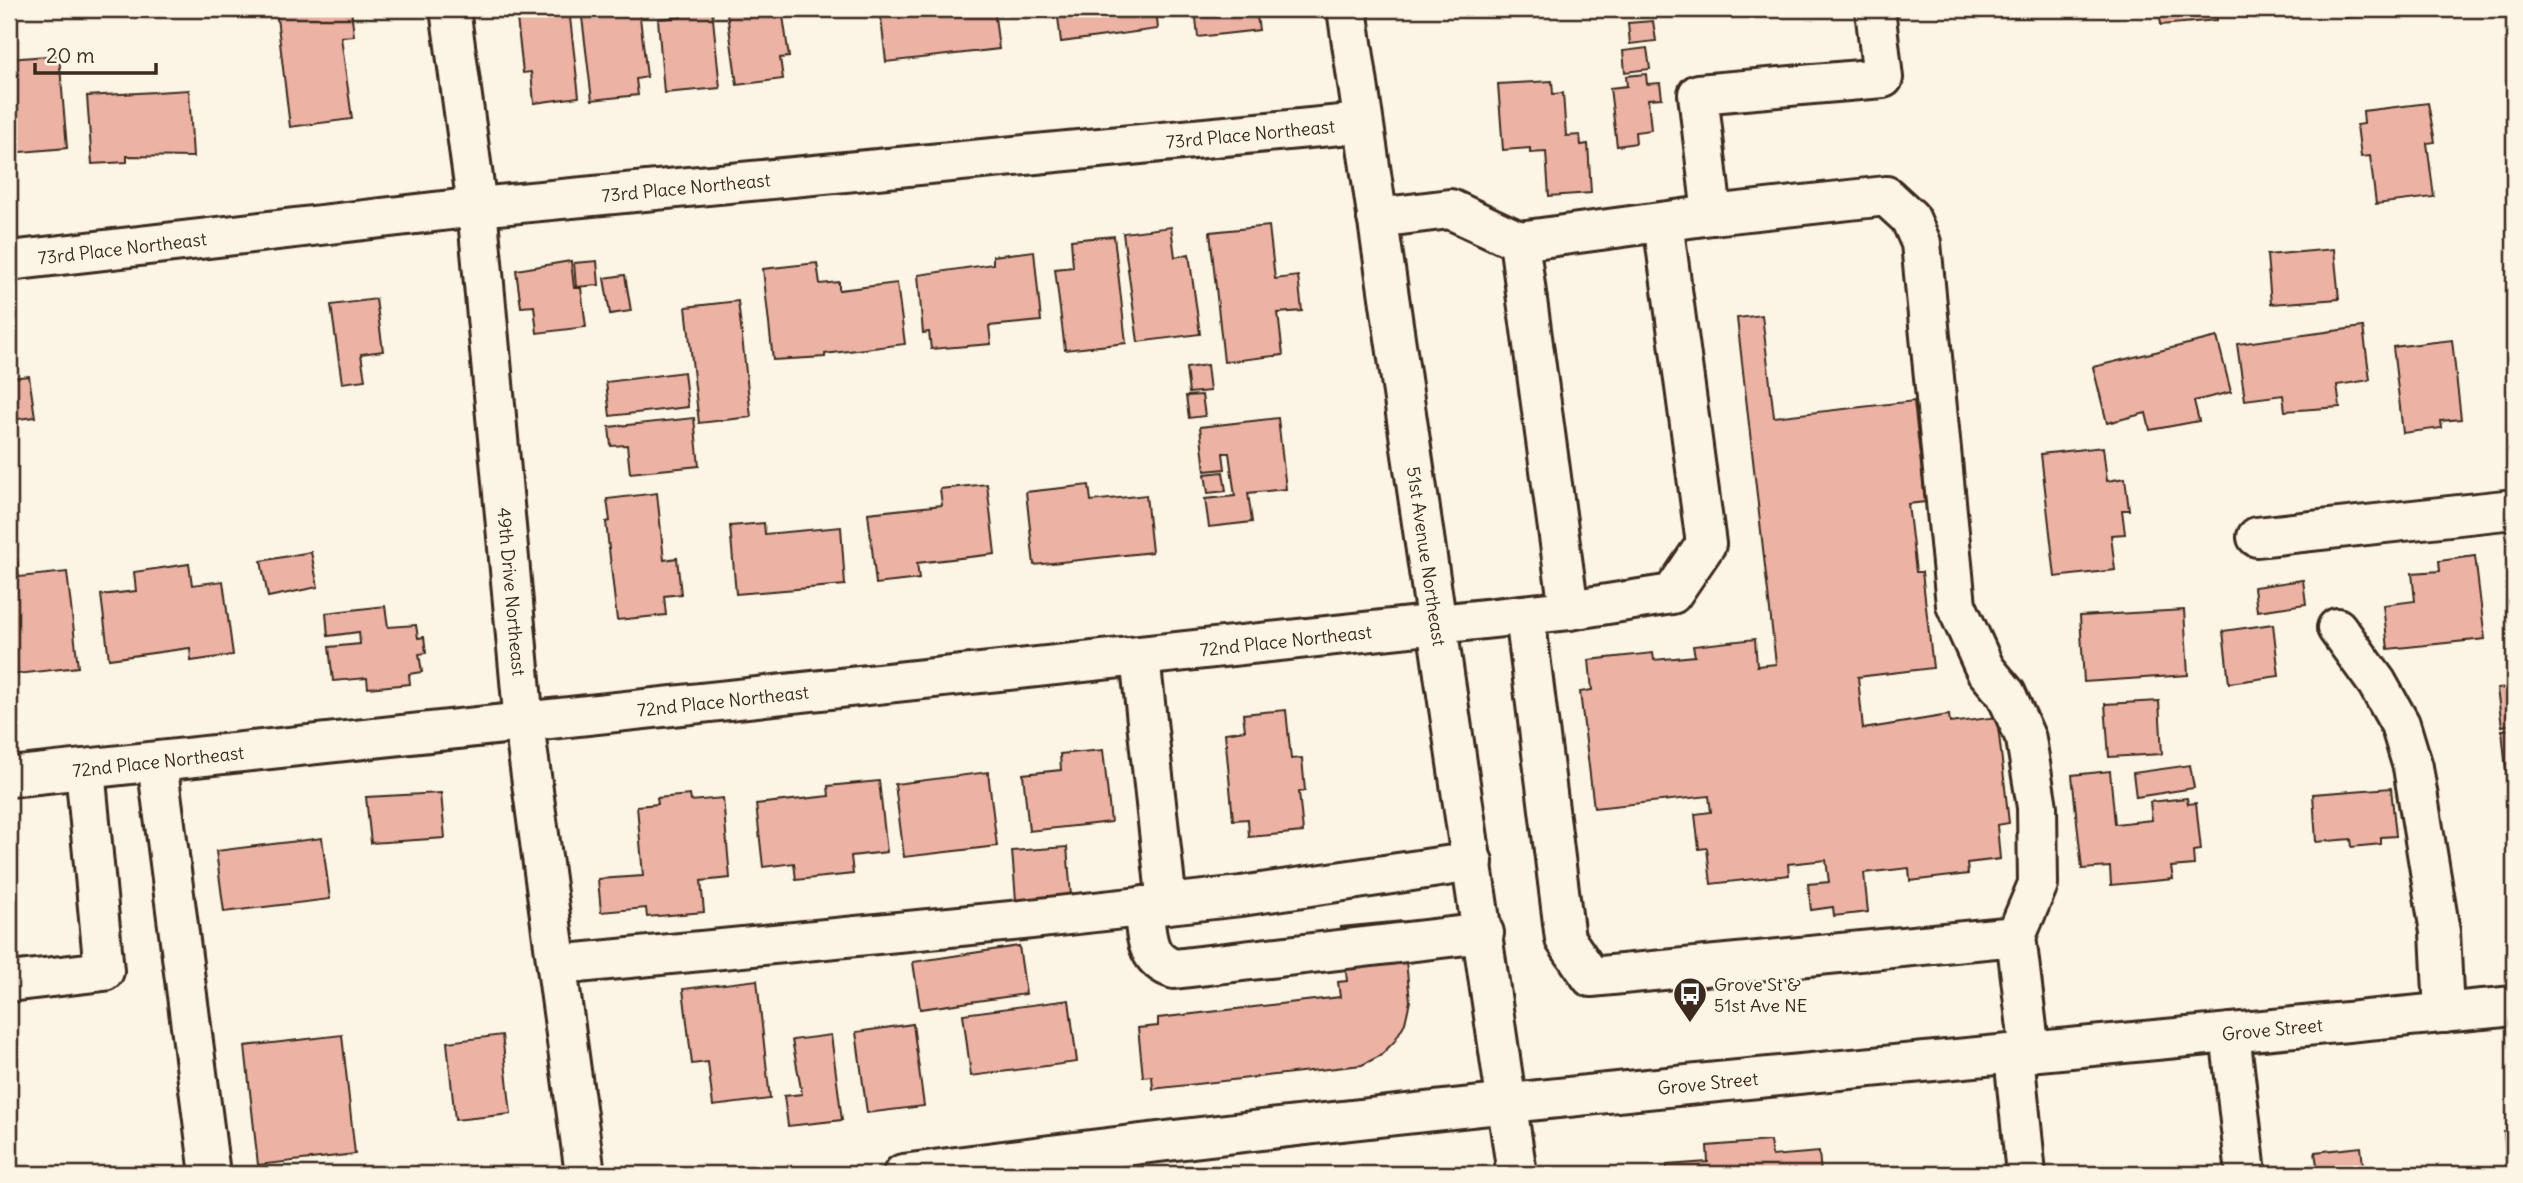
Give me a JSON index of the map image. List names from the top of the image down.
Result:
{
  "streets": {
    "street": [
      "73rd Place Northeast",
      "51st Avenue Northeast",
      "49th Drive Northeast",
      "72nd Place Northeast",
      "Grove Street"
    ]
  },
  "crossings": [
    ["73rd Place Northeast", "51st Avenue Northeast"],
    ["73rd Place Northeast", "49th Drive Northeast"],
    ["51st Avenue Northeast", "72nd Place Northeast"],
    ["51st Avenue Northeast", "Grove Street"],
    ["49th Drive Northeast", "72nd Place Northeast"]
  ],
  "places": {
    "bus stop": ["Grove St & 51st Ave NE"]
  },
  "scale_bar": "20 m"
}
